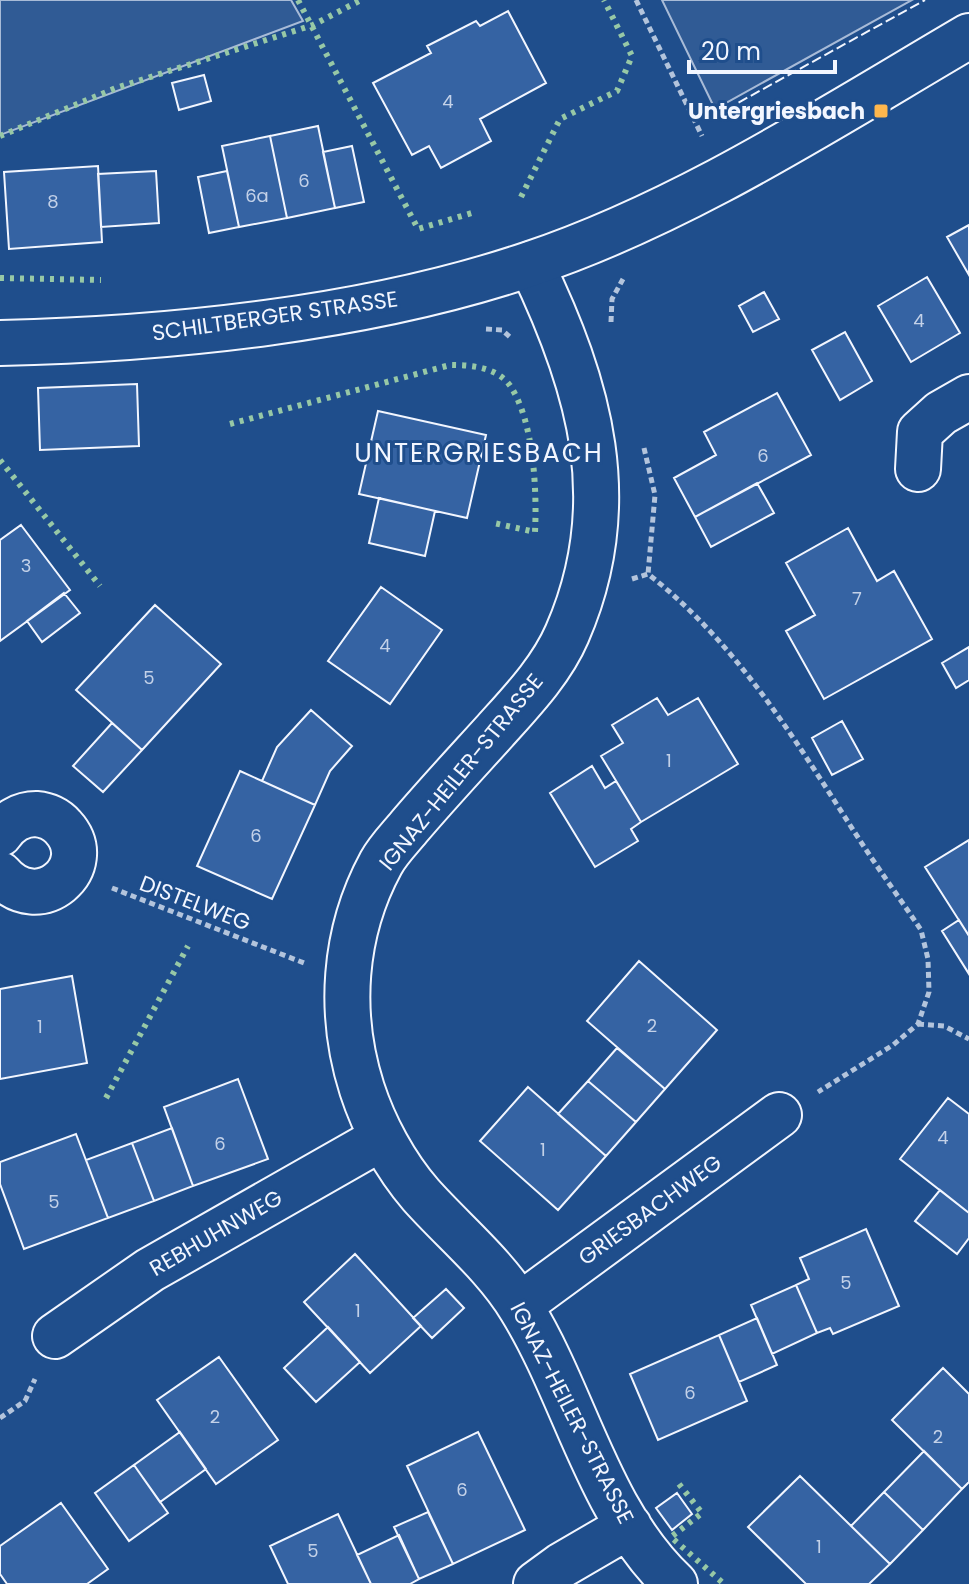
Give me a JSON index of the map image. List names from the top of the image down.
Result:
{
  "streets": {
    "street": [
      "SCHILTBERGER STRASSE",
      "IGNAZ-HEILER-STRASSE",
      "GRIESBACHWEG",
      "REBHUHNWEG"
    ],
    "path": ["DISTELWEG"]
  },
  "crossings": [
    ["SCHILTBERGER STRASSE", "IGNAZ-HEILER-STRASSE"],
    ["IGNAZ-HEILER-STRASSE", "GRIESBACHWEG"],
    ["IGNAZ-HEILER-STRASSE", "REBHUHNWEG"]
  ],
  "districts": ["UNTERGRIESBACH"],
  "places": {
    "transit": ["Untergriesbach"]
  },
  "house_numbers": [
    "4",
    "6",
    "6a",
    "8",
    "4",
    "6",
    "3",
    "7",
    "4",
    "5",
    "1",
    "6",
    "2",
    "1",
    "4",
    "6",
    "1",
    "5",
    "5",
    "1",
    "6",
    "2",
    "2",
    "6",
    "1",
    "5"
  ],
  "scale_bar": "20 m"
}
